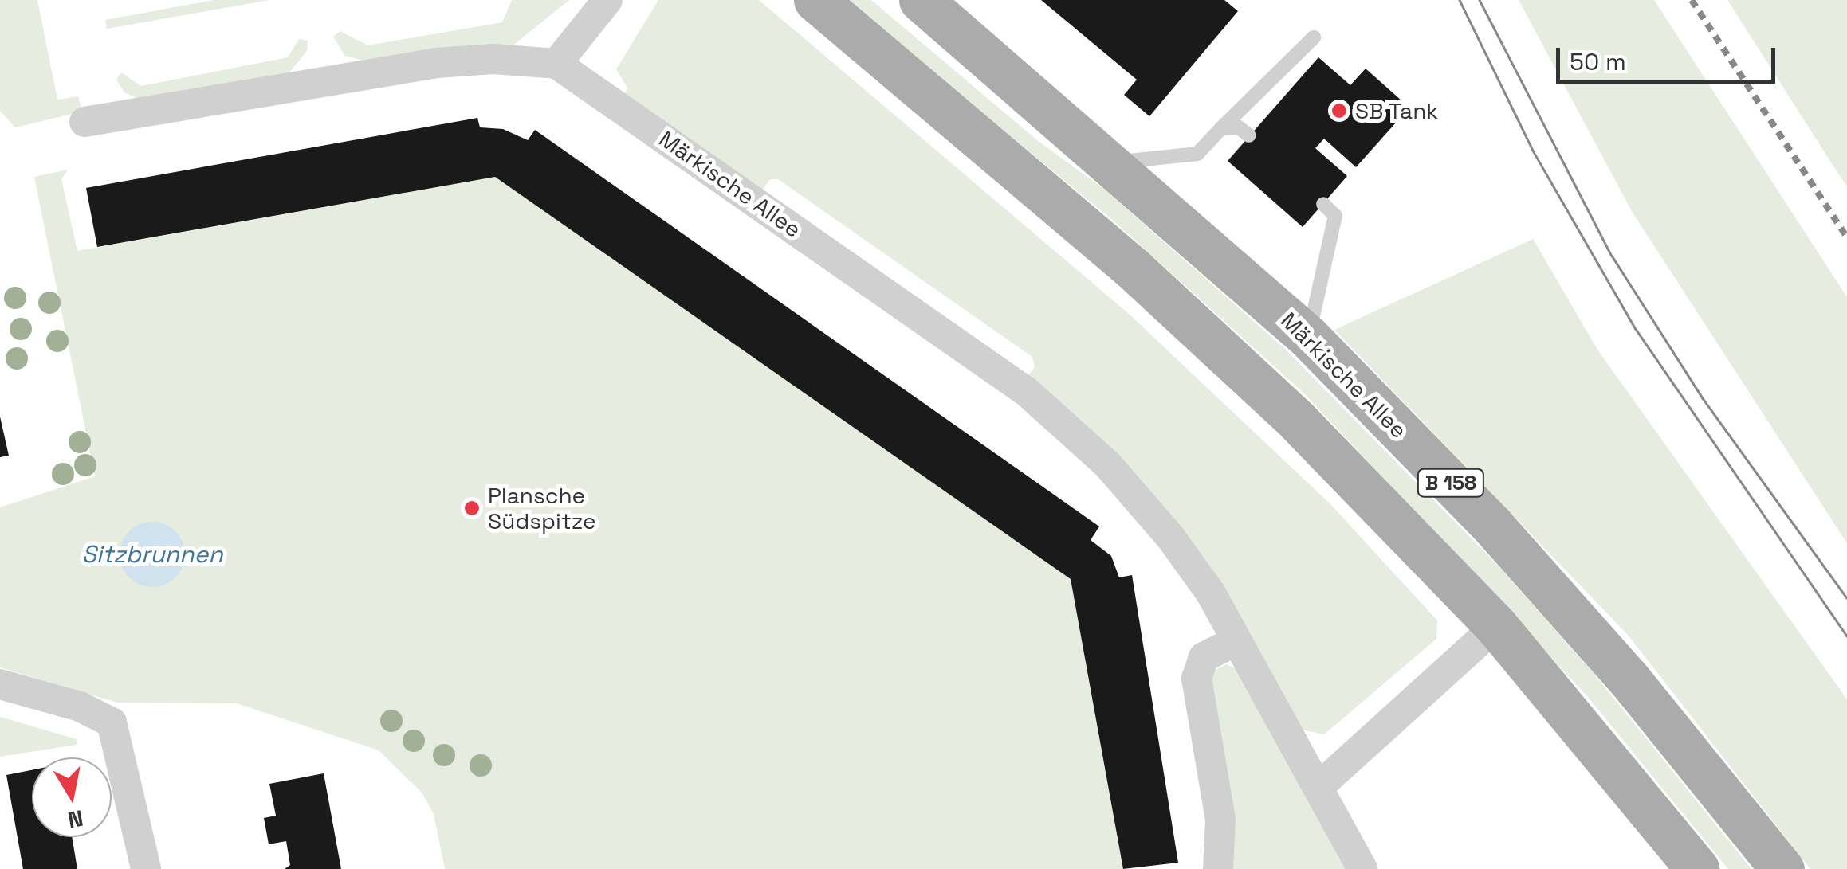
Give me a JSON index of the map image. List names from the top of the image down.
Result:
{
  "streets": {
    "main road": ["Märkische Allee", "B 158"]
  },
  "water": ["Sitzbrunnen"],
  "places": ["SB Tank", "Plansche Südspitze"],
  "scale_bar": "50 m",
  "north": "bottom"
}
